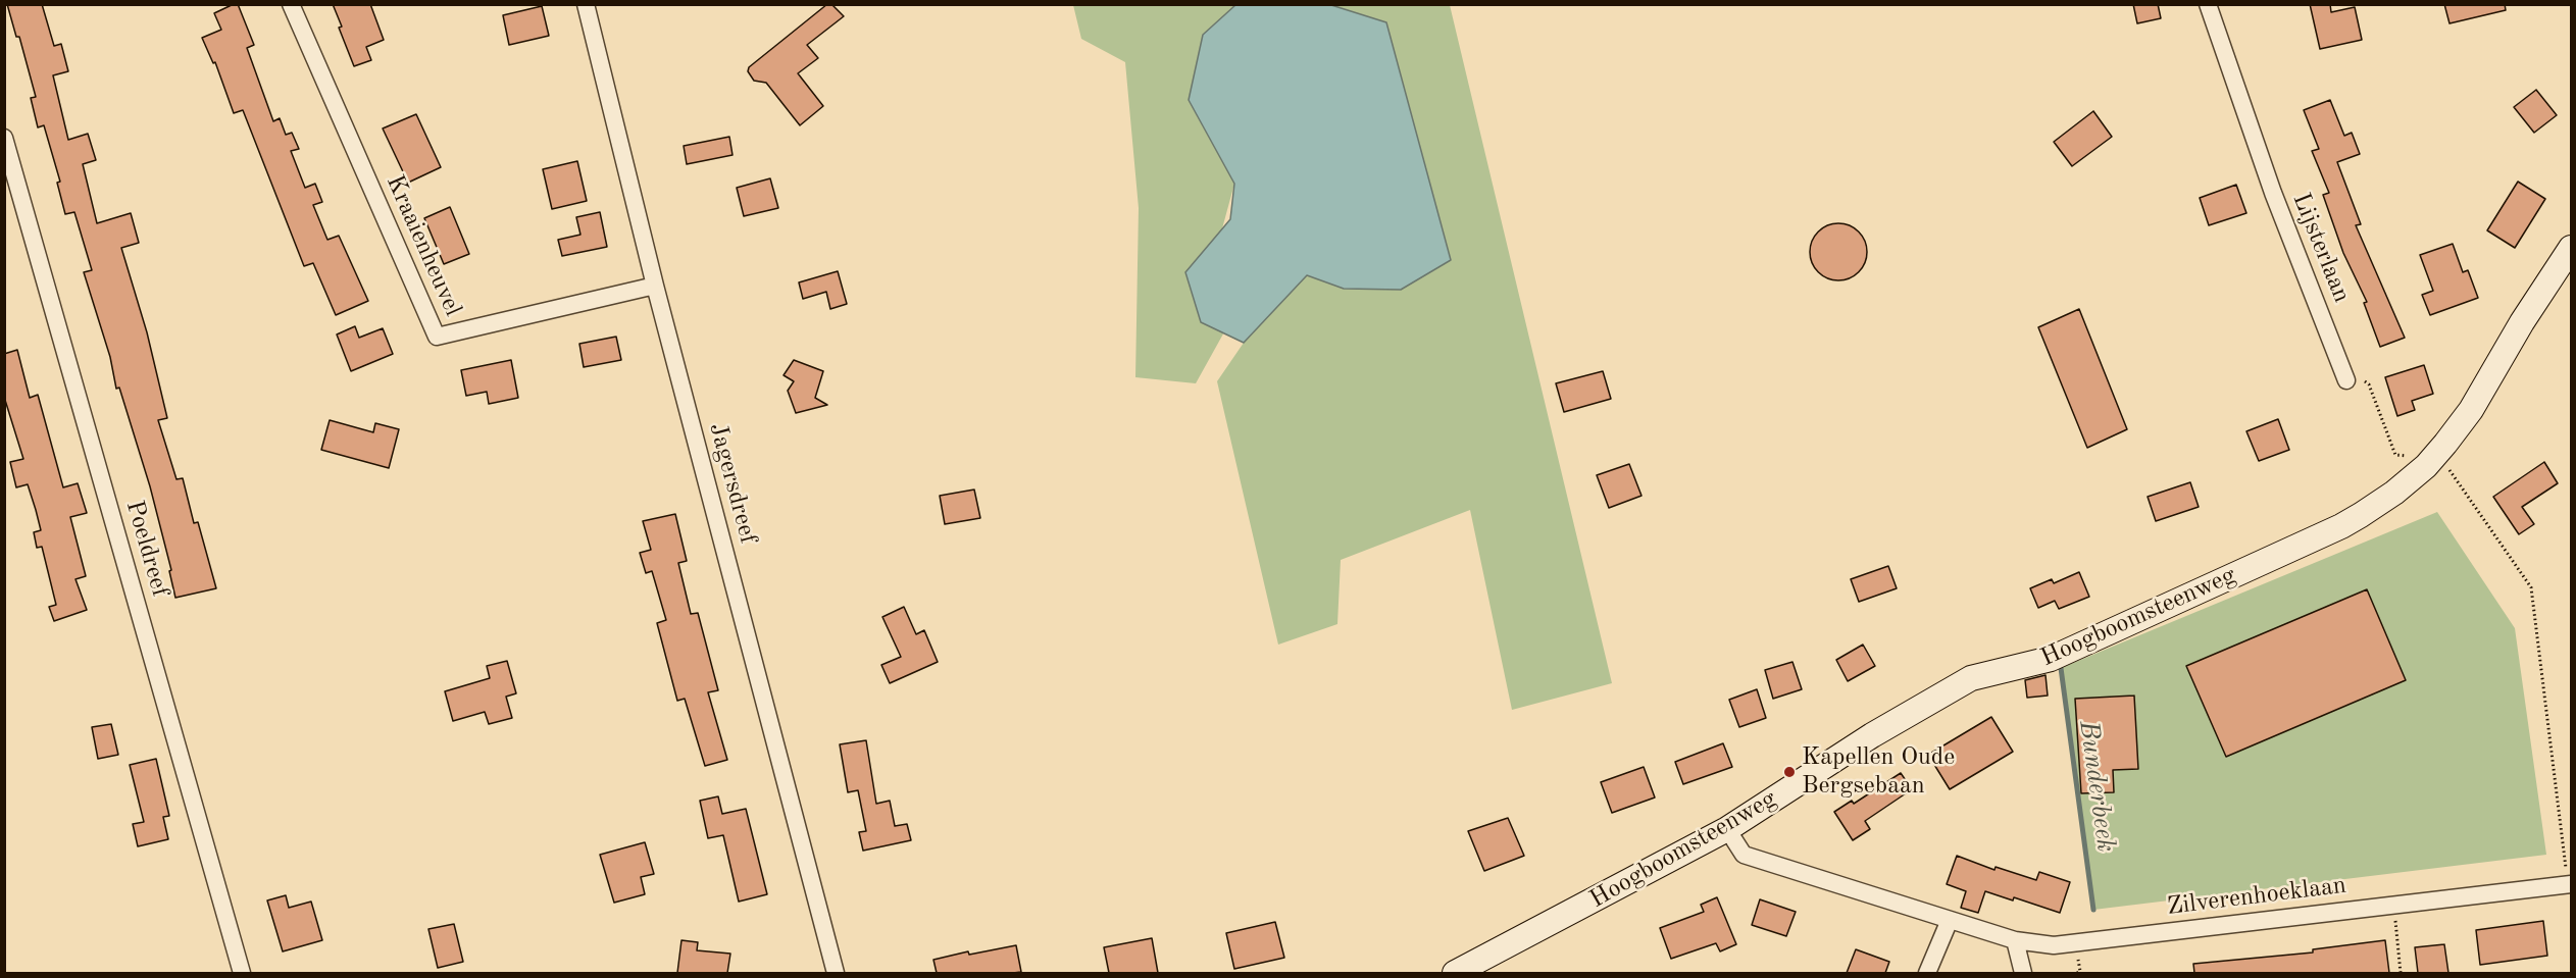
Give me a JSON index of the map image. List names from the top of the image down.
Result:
{
  "streets": {
    "street": [
      "Kraaienheuvel",
      "Lijsterlaan",
      "Jagersdreef",
      "Poeldreef",
      "Hoogboomsteenweg",
      "Zilverenhoeklaan"
    ]
  },
  "crossings": [
    ["Kraaienheuvel", "Jagersdreef"],
    ["Hoogboomsteenweg", "Zilverenhoeklaan"]
  ],
  "water": ["Bunderbeek"],
  "places": ["Kapellen Oude Bergsebaan"]
}
